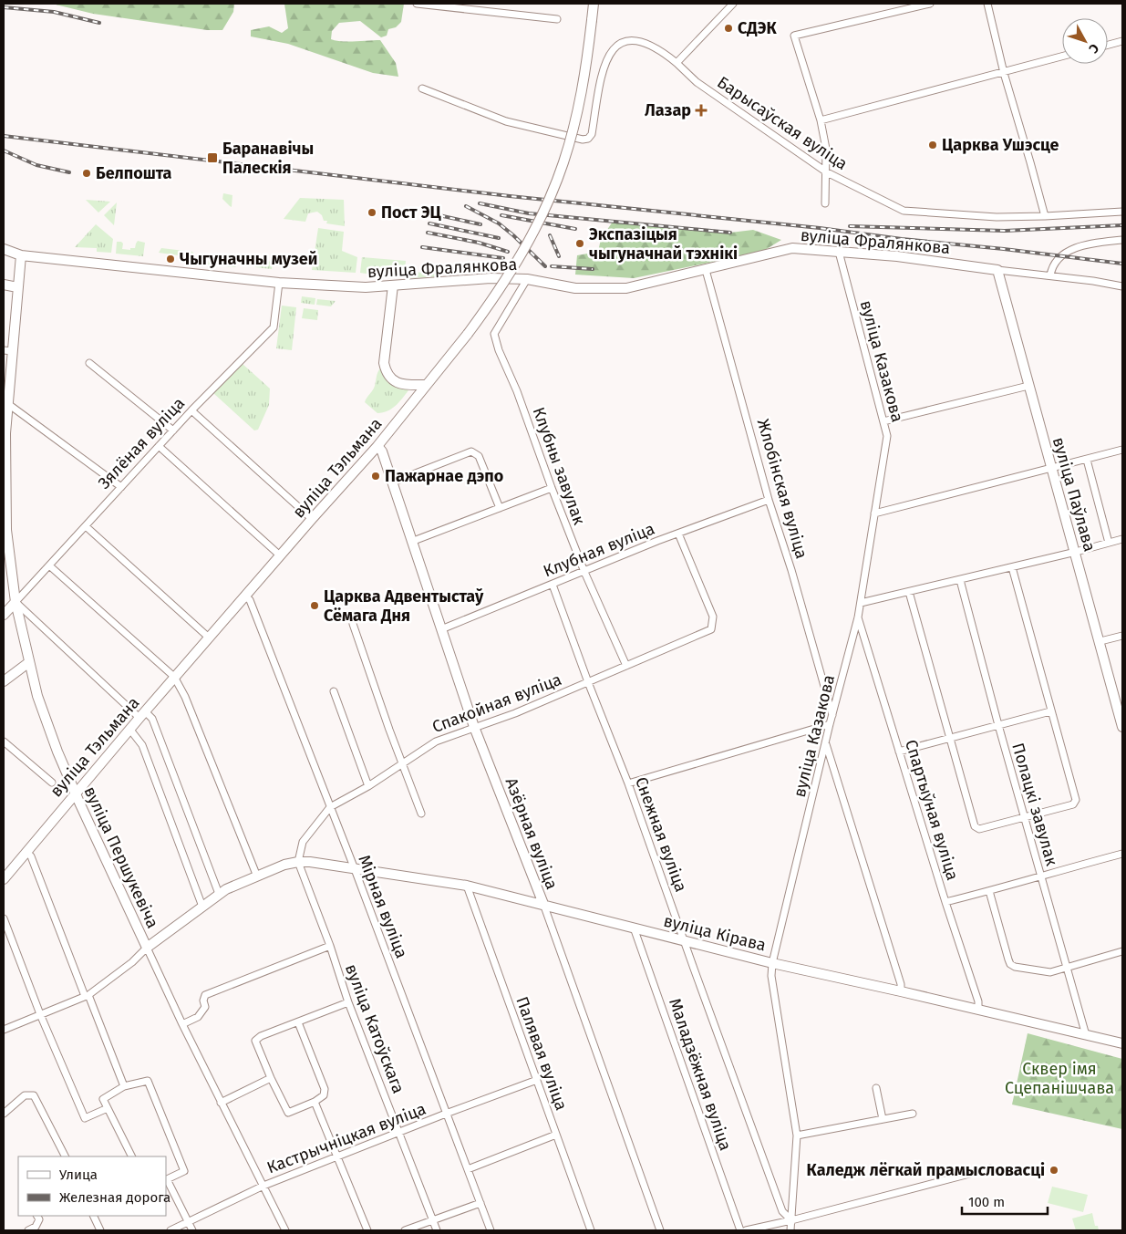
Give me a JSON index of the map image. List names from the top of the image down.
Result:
{
  "streets": {
    "main road": [
      "вуліца Фралянкова",
      "Зялёная вуліца",
      "вуліца Тэльмана",
      "вуліца Паўлава",
      "Азёрная вуліца",
      "вуліца Першукевіча",
      "вуліца Кірава"
    ],
    "street": [
      "Барысаўская вуліца",
      "вуліца Казакова",
      "Клубны завулак",
      "Жлобінская вуліца",
      "Клубная вуліца",
      "Спакойная вуліца",
      "Полацкі завулак",
      "Спартыўная вуліца",
      "Снежная вуліца",
      "Мірная вуліца",
      "вуліца Катоўскага",
      "Палявая вуліца",
      "Маладзёжная вуліца",
      "Кастрычніцкая вуліца"
    ]
  },
  "crossings": [
    ["вуліца Фралянкова", "вуліца Казакова"],
    ["вуліца Фралянкова", "Зялёная вуліца"],
    ["вуліца Фралянкова", "Клубны завулак"],
    ["вуліца Фралянкова", "Жлобінская вуліца"],
    ["вуліца Фралянкова", "вуліца Паўлава"],
    ["вуліца Фралянкова", "вуліца Першукевіча"],
    ["вуліца Казакова", "Жлобінская вуліца"],
    ["вуліца Казакова", "Спартыўная вуліца"],
    ["вуліца Казакова", "Снежная вуліца"],
    ["вуліца Казакова", "вуліца Кірава"],
    ["Зялёная вуліца", "вуліца Першукевіча"],
    ["Клубны завулак", "Клубная вуліца"],
    ["Клубны завулак", "Спакойная вуліца"],
    ["вуліца Тэльмана", "Азёрная вуліца"],
    ["вуліца Тэльмана", "вуліца Першукевіча"],
    ["вуліца Тэльмана", "Мірная вуліца"],
    ["Жлобінская вуліца", "Клубная вуліца"],
    ["Клубная вуліца", "Спакойная вуліца"],
    ["Клубная вуліца", "Азёрная вуліца"],
    ["Клубная вуліца", "Снежная вуліца"],
    ["Спакойная вуліца", "Азёрная вуліца"],
    ["Спакойная вуліца", "Снежная вуліца"],
    ["Спакойная вуліца", "Мірная вуліца"],
    ["Спакойная вуліца", "вуліца Кірава"],
    ["Спакойная вуліца", "вуліца Катоўскага"],
    ["Полацкі завулак", "вуліца Кірава"],
    ["Спартыўная вуліца", "вуліца Кірава"],
    ["Азёрная вуліца", "вуліца Кірава"],
    ["Снежная вуліца", "вуліца Кірава"],
    ["вуліца Першукевіча", "Кастрычніцкая вуліца"],
    ["Мірная вуліца", "вуліца Кірава"],
    ["Мірная вуліца", "Кастрычніцкая вуліца"],
    ["вуліца Кірава", "вуліца Катоўскага"],
    ["вуліца Кірава", "Палявая вуліца"],
    ["вуліца Кірава", "Маладзёжная вуліца"],
    ["вуліца Катоўскага", "Кастрычніцкая вуліца"],
    ["Палявая вуліца", "Кастрычніцкая вуліца"]
  ],
  "parks": ["Сквер імя Сцепанішчава"],
  "places": {
    "other": [
      "СДЭК",
      "Царква Ушэсце",
      "Белпошта",
      "Пост ЭЦ",
      "Экспазіцыя чыгуначнай тэхнікі",
      "Чыгуначны музей",
      "Пажарнае дэпо",
      "Царква Адвентыстаў Сёмага Дня",
      "Каледж лёгкай прамысловасці"
    ],
    "health": ["Лазар"],
    "transit": ["Баранавічы Палескія"]
  },
  "legend": ["Улица", "Железная дорога"],
  "scale_bar": "100 m",
  "north": "bottom right"
}
